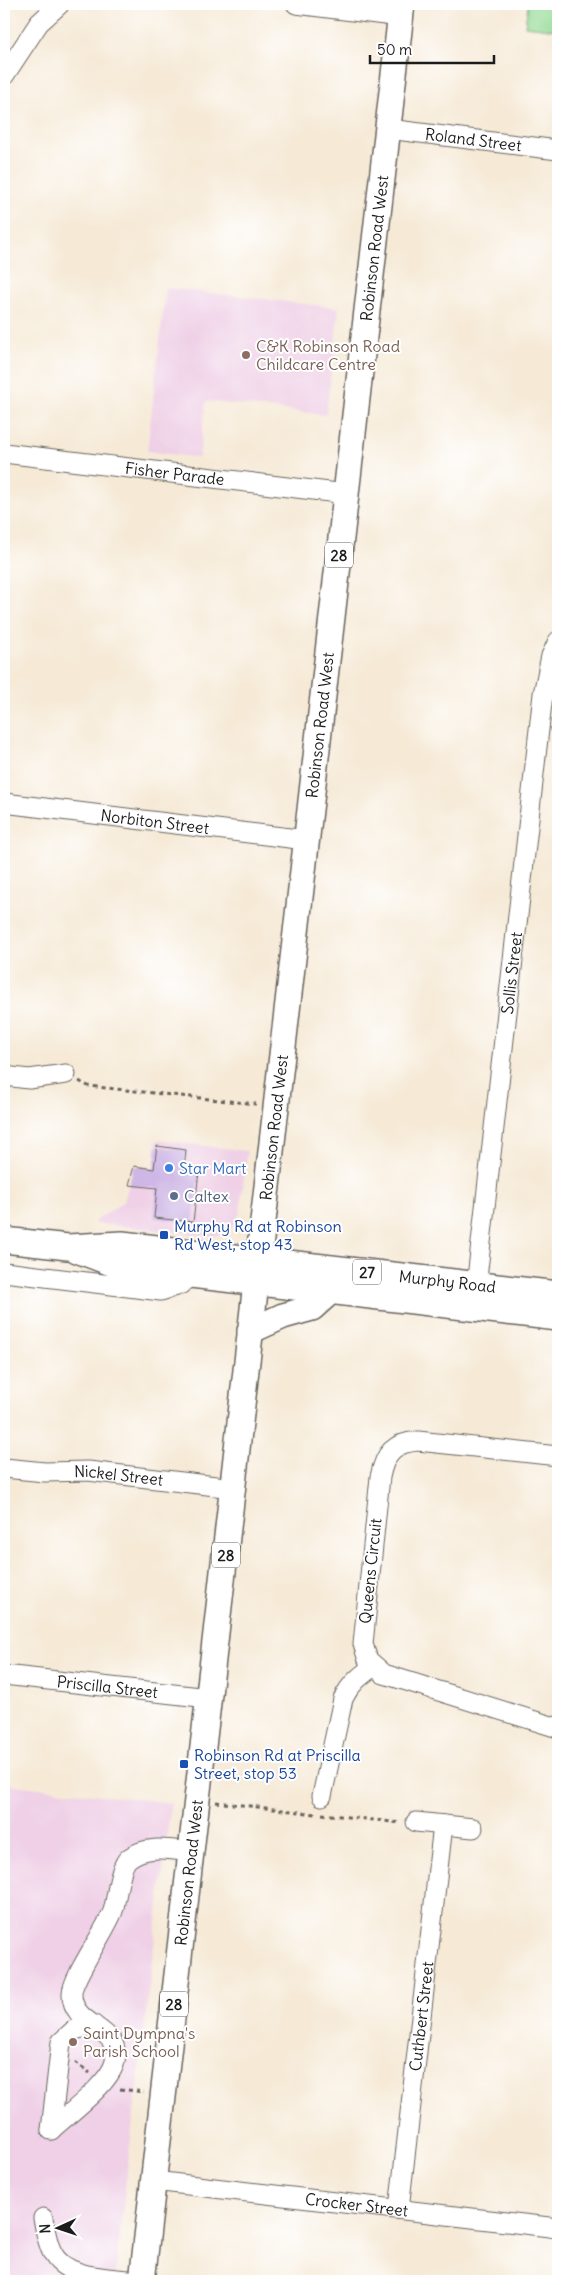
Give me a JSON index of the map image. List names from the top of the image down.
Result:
{
  "streets": {
    "main road": [
      "Robinson Road West",
      "28",
      "27",
      "Murphy Road"
    ],
    "street": [
      "Roland Street",
      "Fisher Parade",
      "Norbiton Street",
      "Sollis Street",
      "Nickel Street",
      "Queens Circuit",
      "Priscilla Street",
      "Cuthbert Street",
      "Crocker Street"
    ]
  },
  "crossings": [
    ["Roland Street", "Robinson Road West"],
    ["Robinson Road West", "Fisher Parade"],
    ["Robinson Road West", "Norbiton Street"],
    ["Robinson Road West", "Murphy Road"],
    ["Robinson Road West", "Nickel Street"],
    ["Robinson Road West", "Priscilla Street"],
    ["Robinson Road West", "Crocker Street"],
    ["Sollis Street", "Murphy Road"],
    ["Cuthbert Street", "Crocker Street"]
  ],
  "places": {
    "other": [
      "C&K Robinson Road Childcare Centre",
      "Star Mart",
      "Caltex",
      "Saint Dympna's Parish School"
    ],
    "transit": ["Murphy Rd at Robinson Rd West, stop 43", "Robinson Rd at Priscilla Street, stop 53"]
  },
  "scale_bar": "50 m",
  "north": "left"
}
